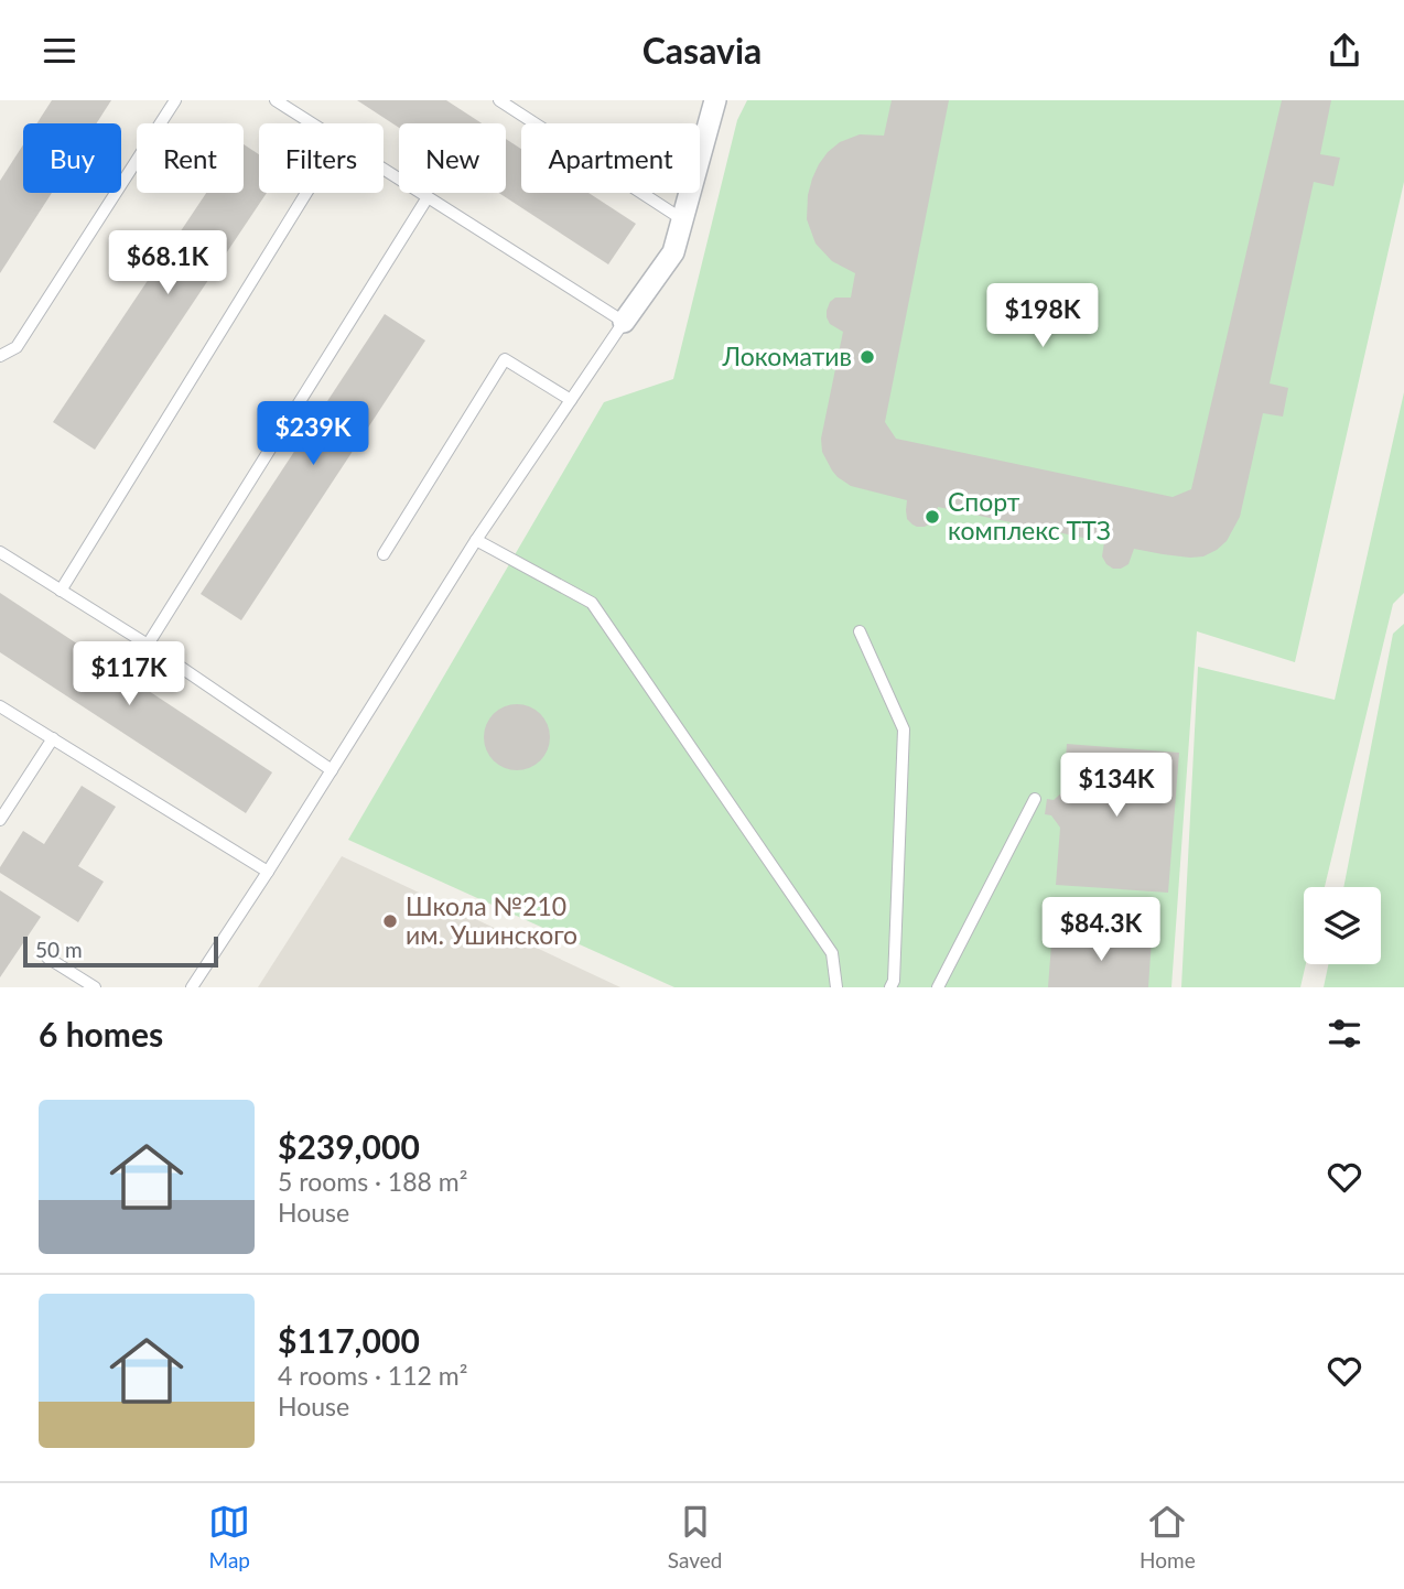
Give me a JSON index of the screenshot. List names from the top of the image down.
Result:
{
  "places": ["Локоматив", "Спорт комплекс ТТЗ", "Школа №210 им. Ушинского"],
  "scale_bar": "50 m",
  "page": {
    "header": "Casavia",
    "chip": [
      "Buy",
      "Rent",
      "Filters",
      "New",
      "Apartment"
    ],
    "price": [
      "$68.1K",
      "$198K",
      "$239K",
      "$117K",
      "$134K",
      "$84.3K"
    ],
    "scale": "50 m",
    "heading": "6 homes",
    "list": [
      {
        "name": "$239,000",
        "note": "5 rooms · 188 m² · House"
      },
      {
        "name": "$117,000",
        "note": "4 rooms · 112 m² · House"
      }
    ],
    "tabs": ["Map", "Saved", "Home"]
  }
}
